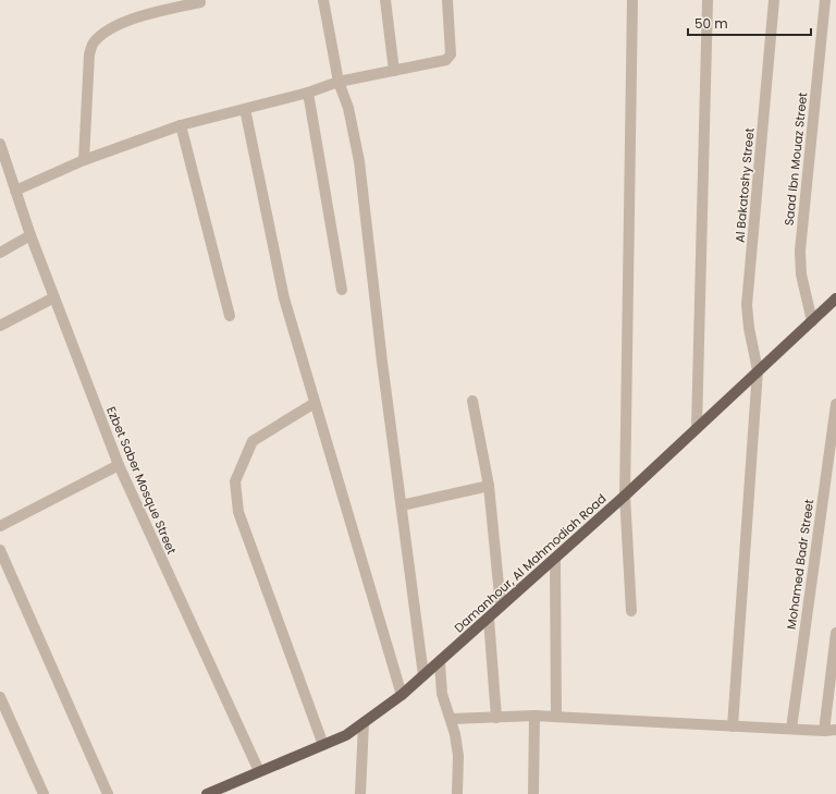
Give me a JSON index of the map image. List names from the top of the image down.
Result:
{
  "streets": {
    "main road": ["Damanhour, Al Mahmodiah Road"],
    "street": [
      "Saad Ibn Mouaz Street",
      "Al Bakatoshy Street",
      "Ezbet Saber Mosque Street",
      "Mohamed Badr Street"
    ]
  },
  "crossings": [
    ["Saad Ibn Mouaz Street", "Damanhour, Al Mahmodiah Road"],
    ["Al Bakatoshy Street", "Damanhour, Al Mahmodiah Road"],
    ["Ezbet Saber Mosque Street", "Damanhour, Al Mahmodiah Road"]
  ],
  "scale_bar": "50 m"
}
